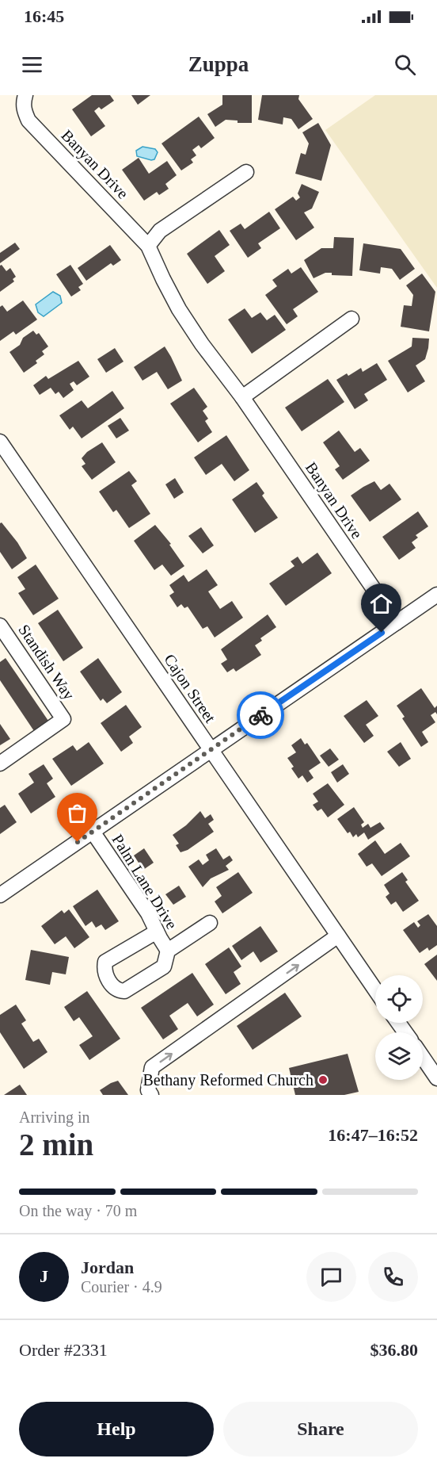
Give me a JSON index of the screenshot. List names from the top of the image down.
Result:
{
  "streets": {
    "street": [
      "Banyan Drive",
      "Standish Way",
      "Cajon Street",
      "Palm Lane Drive"
    ]
  },
  "places": ["Bethany Reformed Church"],
  "page": {
    "status": "16:45",
    "header": "Zuppa",
    "heading": ["2 min", "Arriving in", "16:47–16:52"],
    "panel": [
      "Jordan",
      "Courier · 4.9",
      "Order #2331",
      "$36.80"
    ],
    "bar": "On the way · 70 m",
    "round": "J",
    "buttons": ["Help", "Share"]
  }
}
